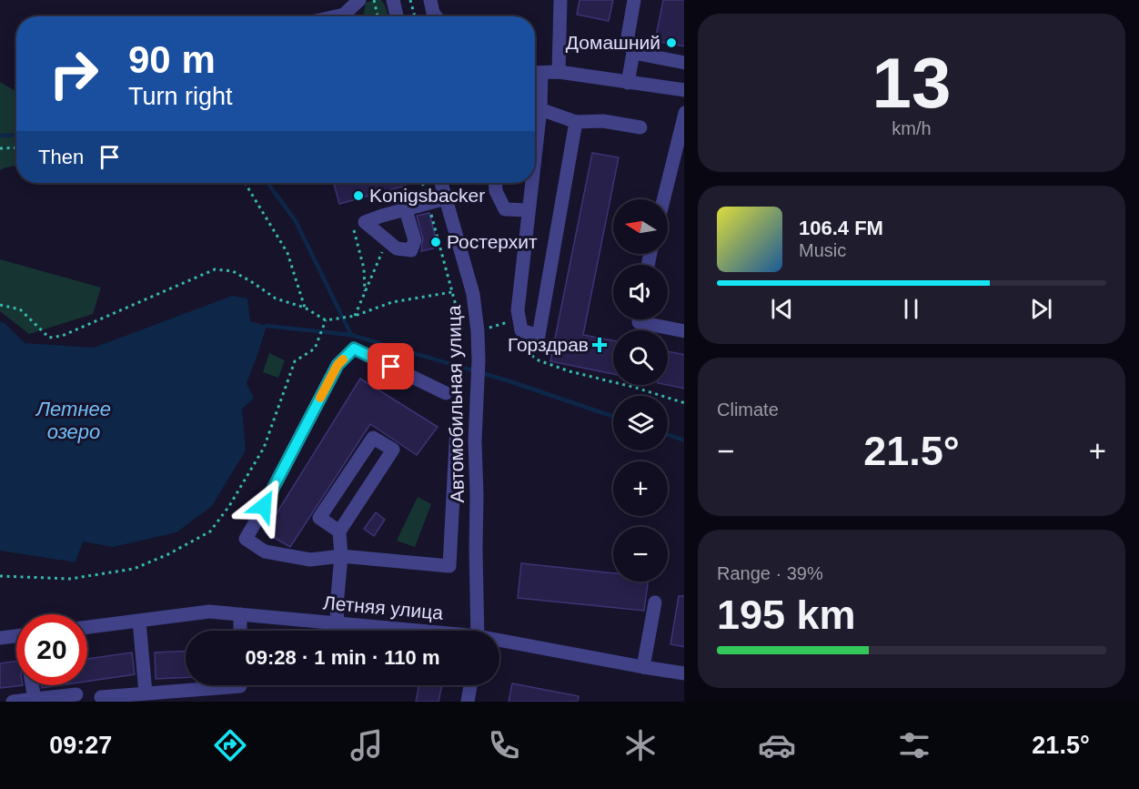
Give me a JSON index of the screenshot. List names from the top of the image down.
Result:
{
  "streets": {
    "street": ["Автомобильная улица", "Летняя улица"]
  },
  "water": ["Летнее озеро"],
  "places": {
    "other": ["Домашний", "Konigsbacker", "Ростерхит"],
    "health": ["Горздрав"]
  },
  "north": "left",
  "page": {
    "tile": [
      ["13", "km/h"],
      "Climate",
      ["Range · 39%", "195 km"]
    ],
    "turn": ["90 m", "Turn right"],
    "then": "Then",
    "map_buttons": ["+", "−"],
    "song": ["106.4 FM", "Music"],
    "heat": ["−", "21.5°", "+"],
    "limit": "20",
    "trip": "09:28 · 1 min · 110 m",
    "tabs": ["09:27", "21.5°"]
  }
}
